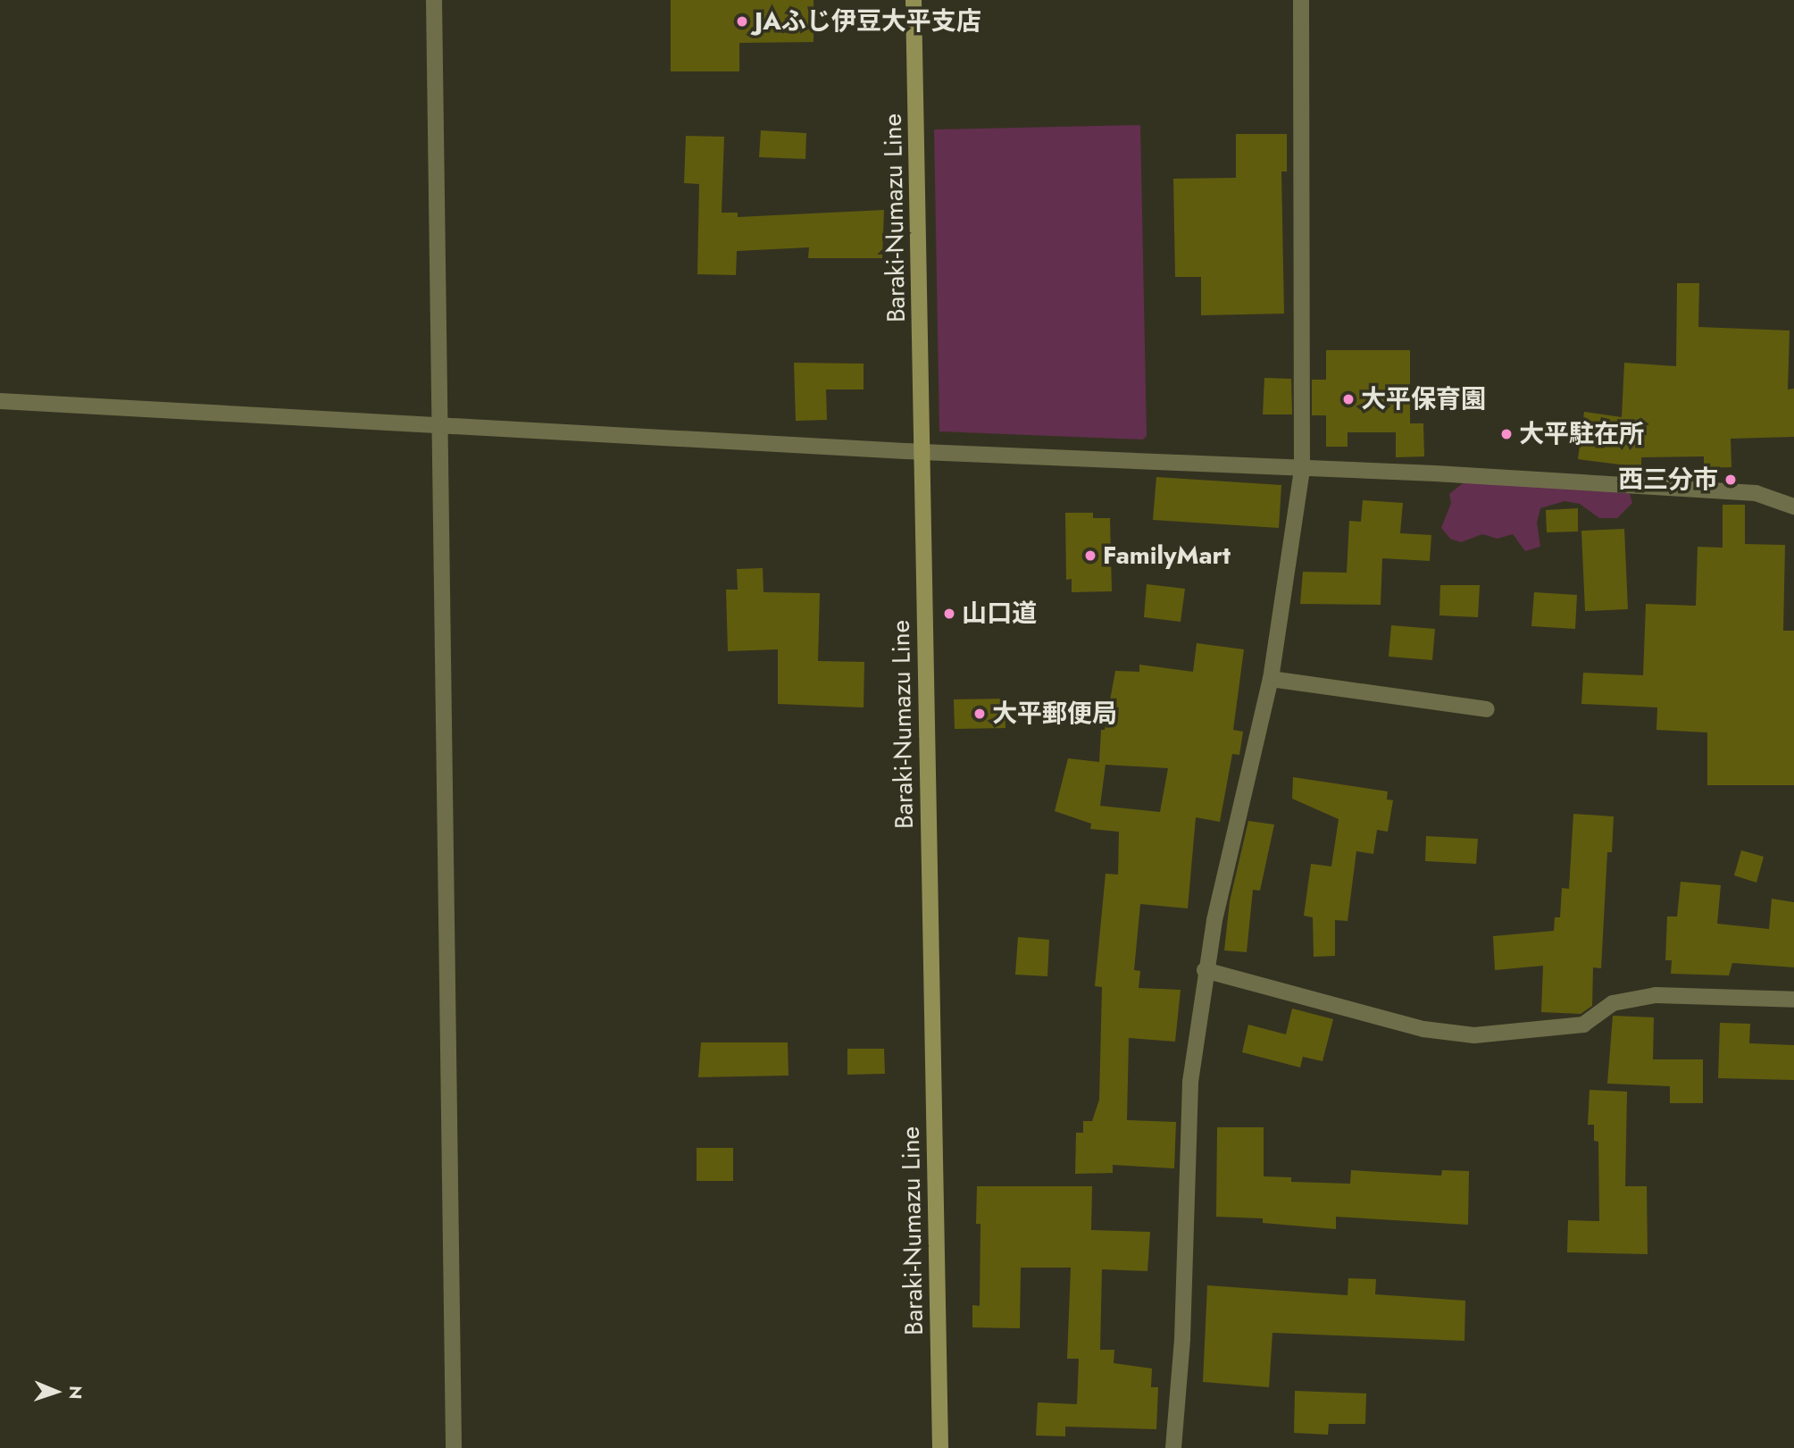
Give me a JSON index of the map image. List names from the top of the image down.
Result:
{
  "streets": {
    "main road": ["Baraki-Numazu Line"]
  },
  "places": [
    "JAふじ伊豆大平支店",
    "大平保育園",
    "大平駐在所",
    "西三分市",
    "FamilyMart",
    "山口道",
    "大平郵便局"
  ],
  "north": "right"
}
